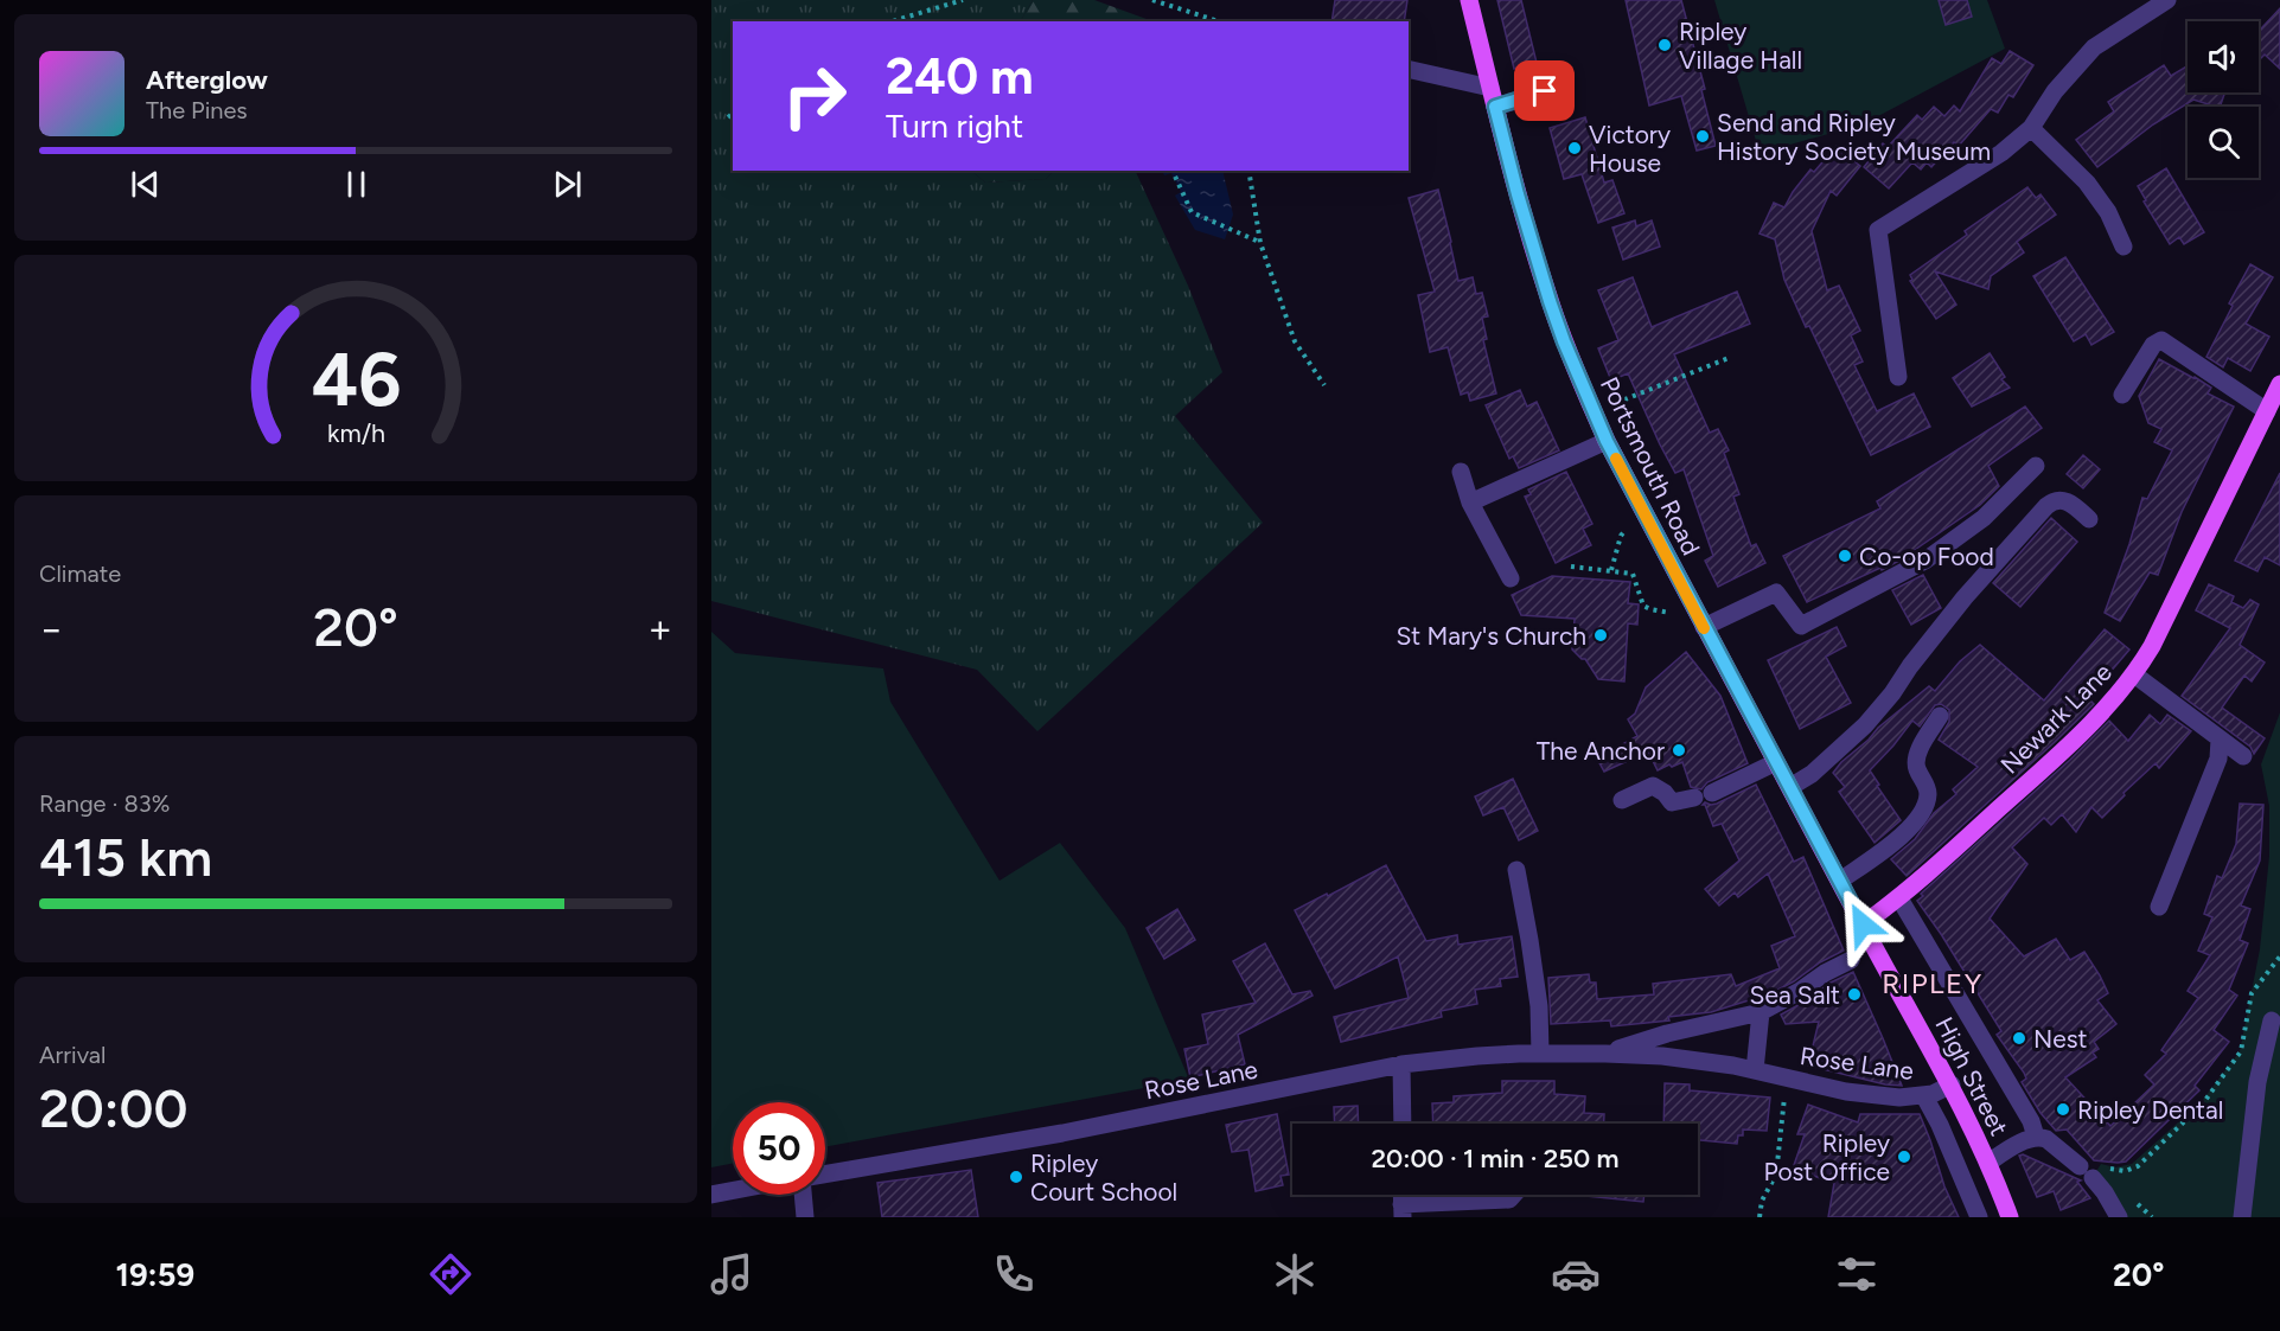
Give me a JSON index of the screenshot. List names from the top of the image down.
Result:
{
  "streets": {
    "main road": ["Portsmouth Road", "Newark Lane", "High Street"],
    "street": ["Rose Lane"]
  },
  "crossings": [
    ["Portsmouth Road", "Newark Lane"],
    ["Portsmouth Road", "High Street"],
    ["Newark Lane", "High Street"],
    ["Rose Lane", "High Street"]
  ],
  "districts": ["RIPLEY"],
  "places": [
    "Ripley Village Hall",
    "Send and Ripley History Society Museum",
    "Victory House",
    "Co-op Food",
    "St Mary's Church",
    "The Anchor",
    "Sea Salt",
    "Nest",
    "Ripley Dental",
    "Ripley Post Office",
    "Ripley Court School"
  ],
  "page": {
    "turn": ["240 m", "Turn right"],
    "song": ["Afterglow", "The Pines"],
    "tile": [
      "Climate",
      ["Range · 83%", "415 km"],
      ["Arrival", "20:00"]
    ],
    "heat": ["−", "20°", "+"],
    "limit": "50",
    "trip": "20:00 · 1 min · 250 m",
    "tabs": ["19:59", "20°"],
    "gauge": ["46", "km/h"]
  }
}
